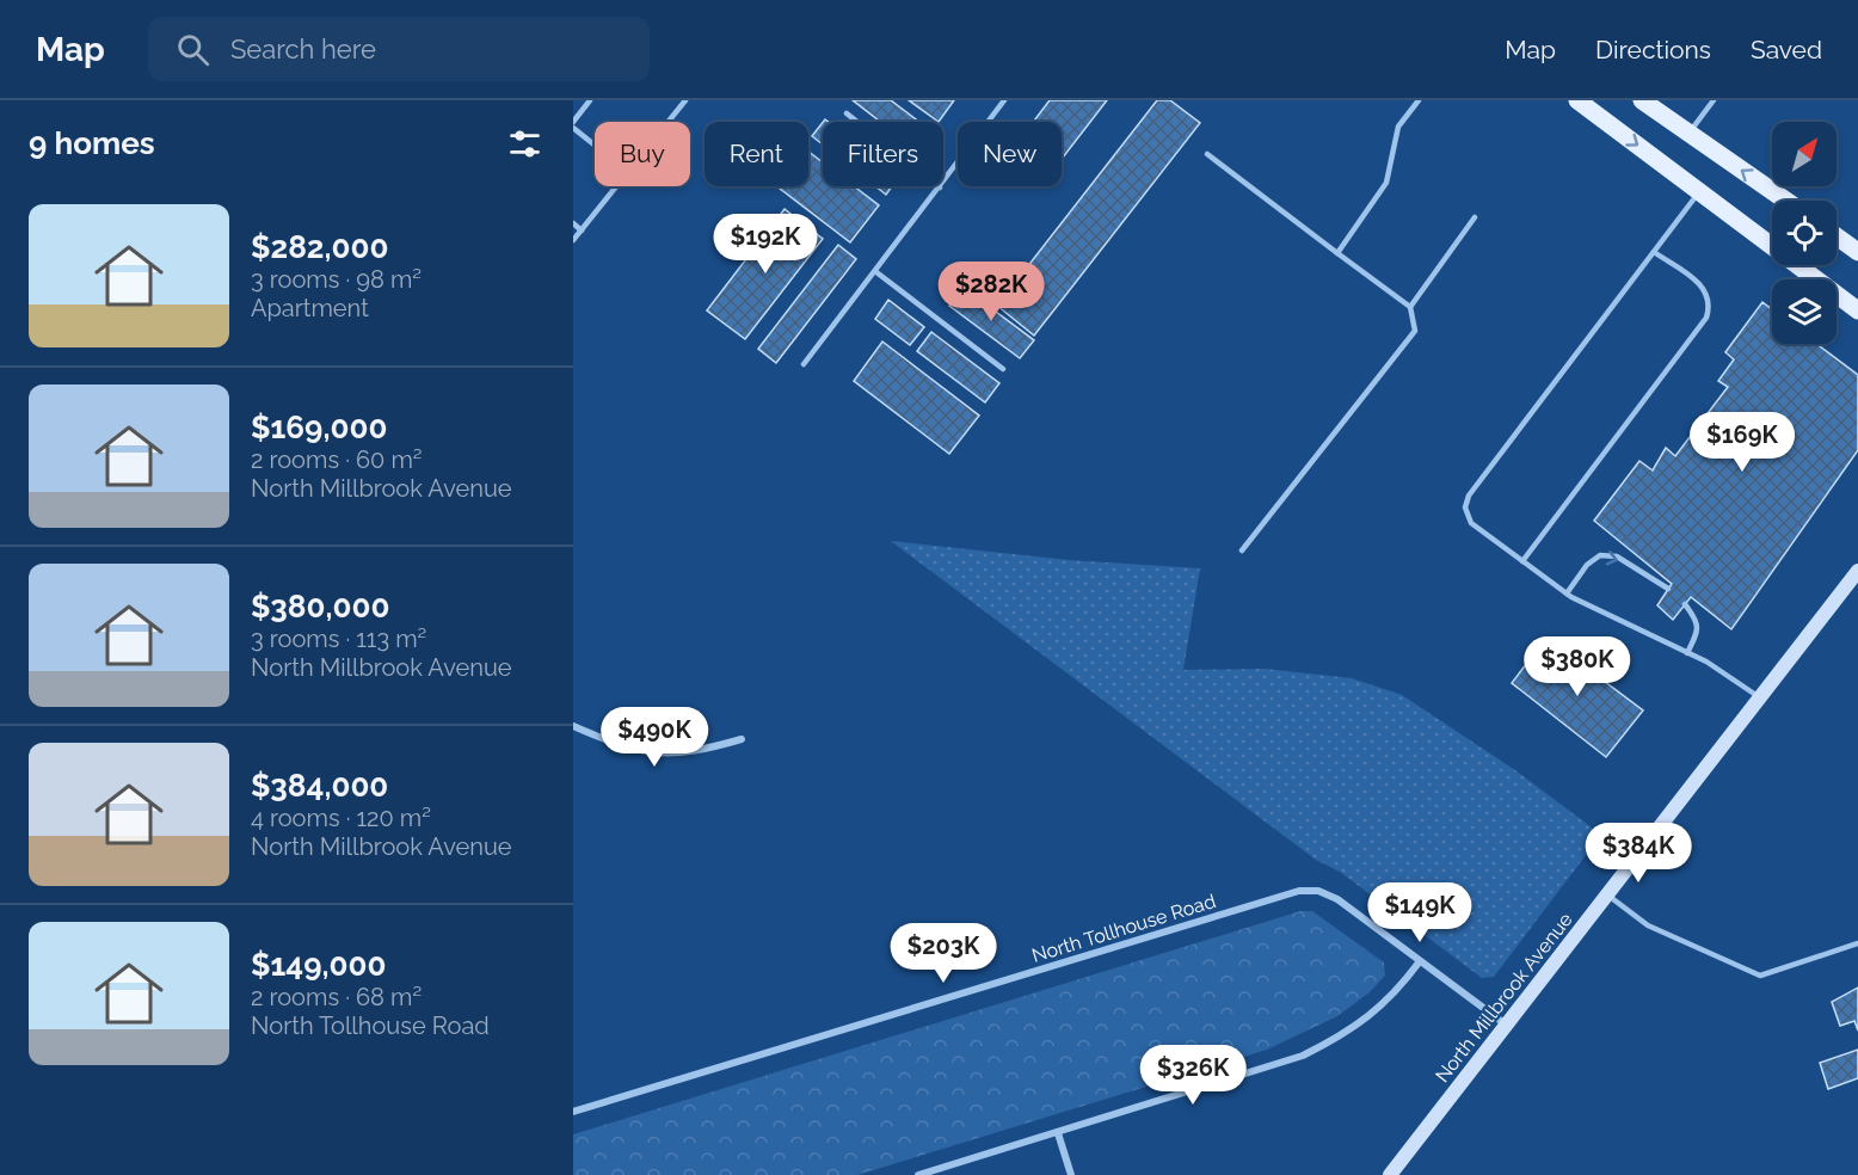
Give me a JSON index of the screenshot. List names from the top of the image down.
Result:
{
  "streets": {
    "street": ["North Tollhouse Road", "North Millbrook Avenue"]
  },
  "crossings": [
    ["North Tollhouse Road", "North Millbrook Avenue"]
  ],
  "north": "top right",
  "page": {
    "header": "Map",
    "search": "Search here",
    "nav": ["Map", "Directions", "Saved"],
    "heading": "9 homes",
    "chip": [
      "Buy",
      "Rent",
      "Filters",
      "New"
    ],
    "list": [
      {
        "name": "$282,000",
        "note": "3 rooms · 98 m² · Apartment"
      },
      {
        "name": "$169,000",
        "note": "2 rooms · 60 m² · North Millbrook Avenue"
      },
      {
        "name": "$380,000",
        "note": "3 rooms · 113 m² · North Millbrook Avenue"
      },
      {
        "name": "$384,000",
        "note": "4 rooms · 120 m² · North Millbrook Avenue"
      },
      {
        "name": "$149,000",
        "note": "2 rooms · 68 m² · North Tollhouse Road"
      }
    ],
    "price": [
      "$192K",
      "$282K",
      "$169K",
      "$380K",
      "$490K",
      "$384K",
      "$149K",
      "$203K",
      "$326K"
    ]
  }
}
